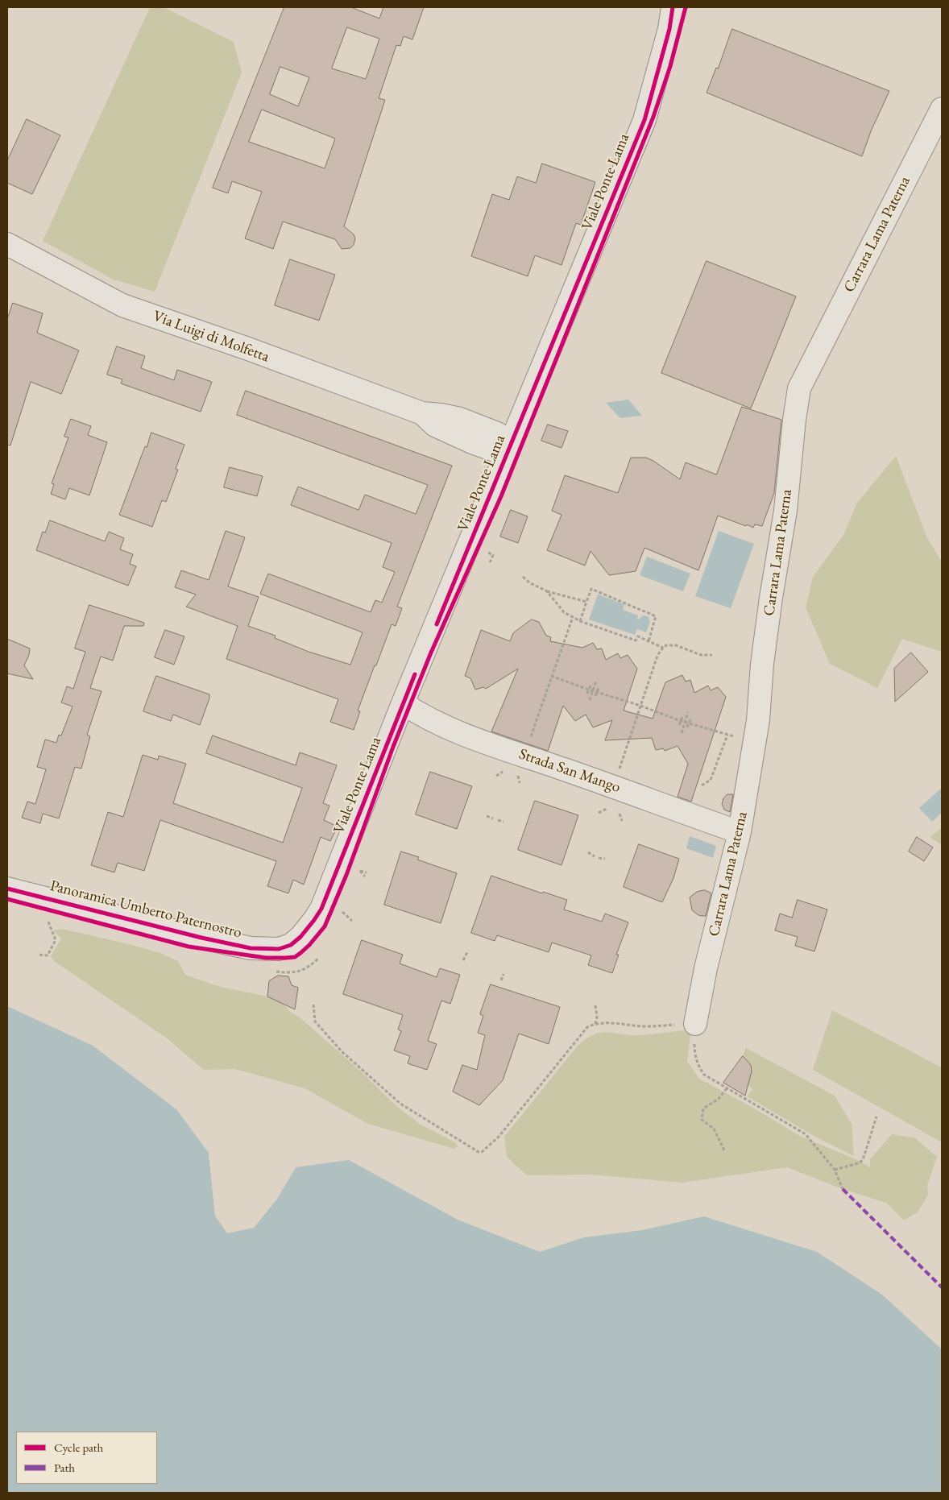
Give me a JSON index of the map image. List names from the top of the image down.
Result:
{
  "streets": {
    "street": [
      "Viale Ponte Lama",
      "Carrara Lama Paterna",
      "Via Luigi di Molfetta",
      "Strada San Mango",
      "Panoramica Umberto Paternostro"
    ]
  },
  "crossings": [
    ["Viale Ponte Lama", "Via Luigi di Molfetta"],
    ["Viale Ponte Lama", "Strada San Mango"],
    ["Viale Ponte Lama", "Panoramica Umberto Paternostro"],
    ["Carrara Lama Paterna", "Strada San Mango"]
  ],
  "legend": ["Cycle path", "Path"]
}
